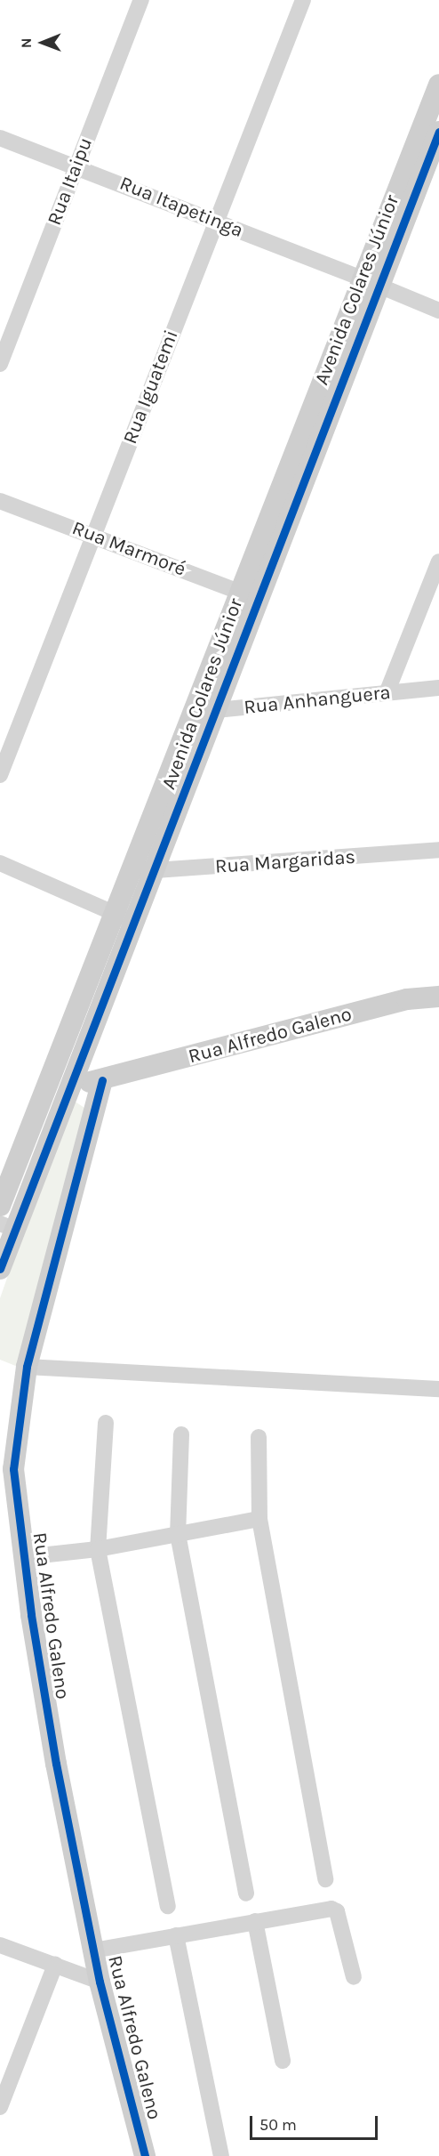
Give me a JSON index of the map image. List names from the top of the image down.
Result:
{
  "streets": {
    "street": [
      "Rua Itaipu",
      "Rua Itapetinga",
      "Avenida Colares Júnior",
      "Rua Iguatemi",
      "Rua Marmoré",
      "Rua Anhanguera",
      "Rua Margaridas",
      "Rua Alfredo Galeno"
    ]
  },
  "crossings": [
    ["Rua Itaipu", "Rua Itapetinga"],
    ["Rua Itapetinga", "Avenida Colares Júnior"],
    ["Rua Itapetinga", "Rua Iguatemi"],
    ["Avenida Colares Júnior", "Rua Marmoré"],
    ["Avenida Colares Júnior", "Rua Anhanguera"],
    ["Avenida Colares Júnior", "Rua Margaridas"],
    ["Avenida Colares Júnior", "Rua Alfredo Galeno"],
    ["Rua Iguatemi", "Rua Marmoré"]
  ],
  "scale_bar": "50 m",
  "north": "left"
}
